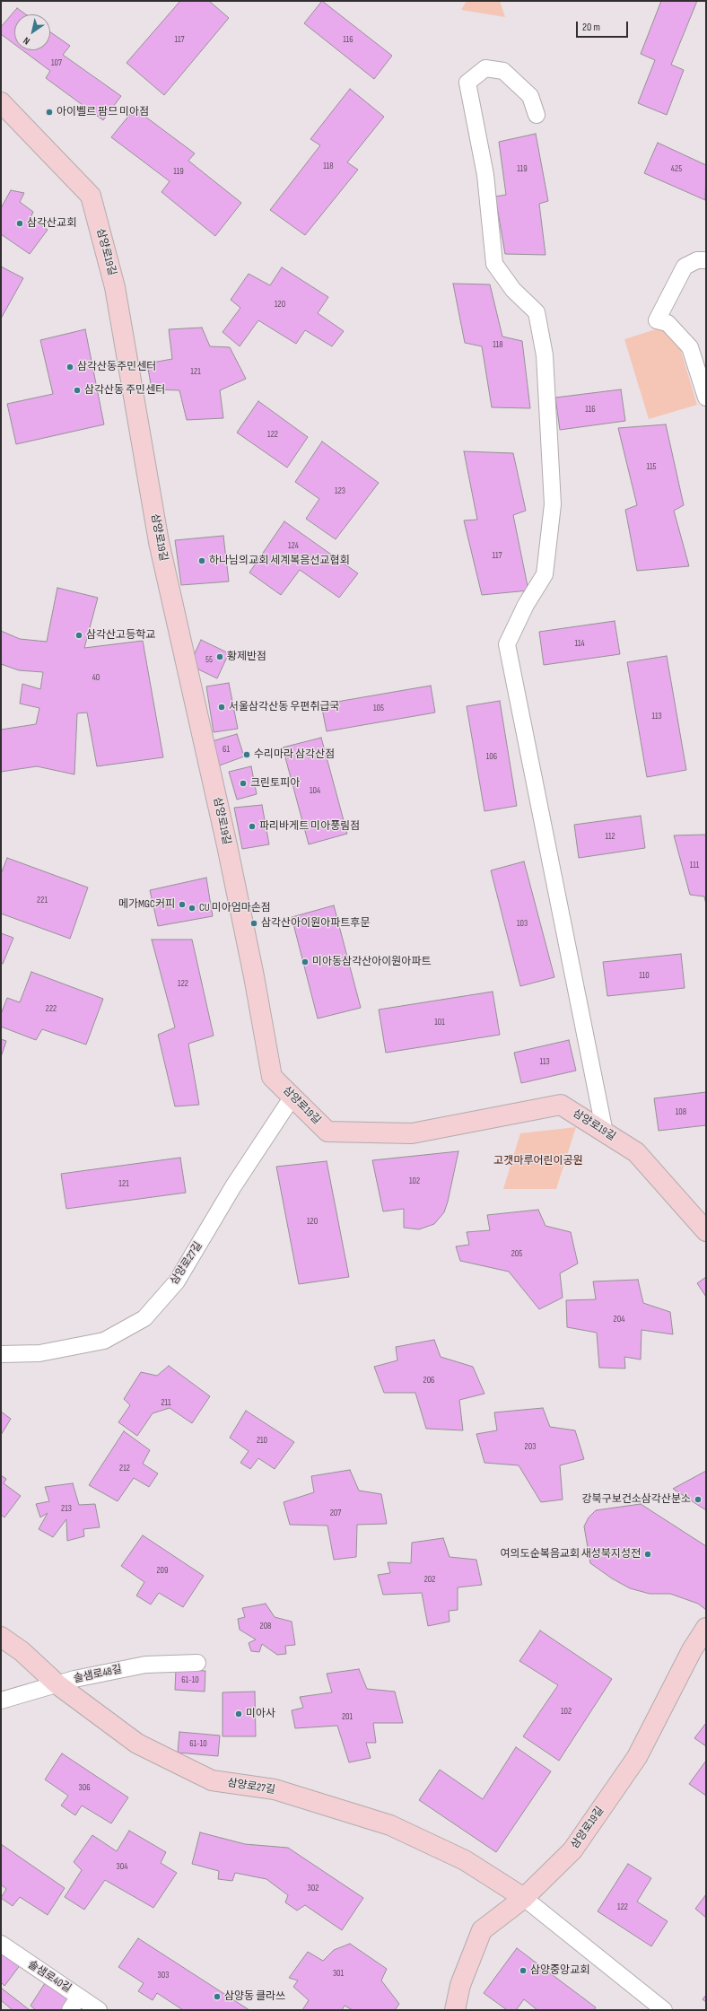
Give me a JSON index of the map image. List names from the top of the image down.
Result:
{
  "streets": {
    "street": [
      "삼양로19길",
      "삼양로27길",
      "솔샘로48길",
      "솔샘로40길"
    ]
  },
  "crossings": [
    ["삼양로19길", "삼양로27길"],
    ["삼양로27길", "솔샘로48길"]
  ],
  "parks": ["고갯마루어린이공원"],
  "places": [
    "아이벨르 팜므 미아점",
    "삼각산교회",
    "삼각산동주민센터",
    "삼각산동 주민센터",
    "하나님의교회 세계복음선교협회",
    "삼각산고등학교",
    "황제반점",
    "서울삼각산동 우편취급국",
    "수리마라 삼각산점",
    "크린토피아",
    "파리바게트 미아풍림점",
    "메가MGC커피",
    "CU 미아엄마손점",
    "삼각산아이원아파트후문",
    "미아동삼각산아이원아파트",
    "강북구보건소삼각산분소",
    "여의도순복음교회 새성북지성전",
    "미아사",
    "삼양중앙교회",
    "삼양동 클라쓰"
  ],
  "house_numbers": [
    "117",
    "116",
    "107",
    "118",
    "119",
    "425",
    "119",
    "120",
    "118",
    "121",
    "116",
    "122",
    "115",
    "123",
    "124",
    "117",
    "114",
    "55",
    "40",
    "105",
    "113",
    "61",
    "106",
    "104",
    "112",
    "111",
    "221",
    "103",
    "110",
    "122",
    "222",
    "101",
    "113",
    "108",
    "102",
    "121",
    "120",
    "205",
    "204",
    "206",
    "211",
    "210",
    "203",
    "212",
    "213",
    "207",
    "209",
    "202",
    "208",
    "61-10",
    "102",
    "201",
    "61-10",
    "306",
    "304",
    "302",
    "122",
    "301",
    "303"
  ],
  "scale_bar": "20 m",
  "north": "bottom left"
}
